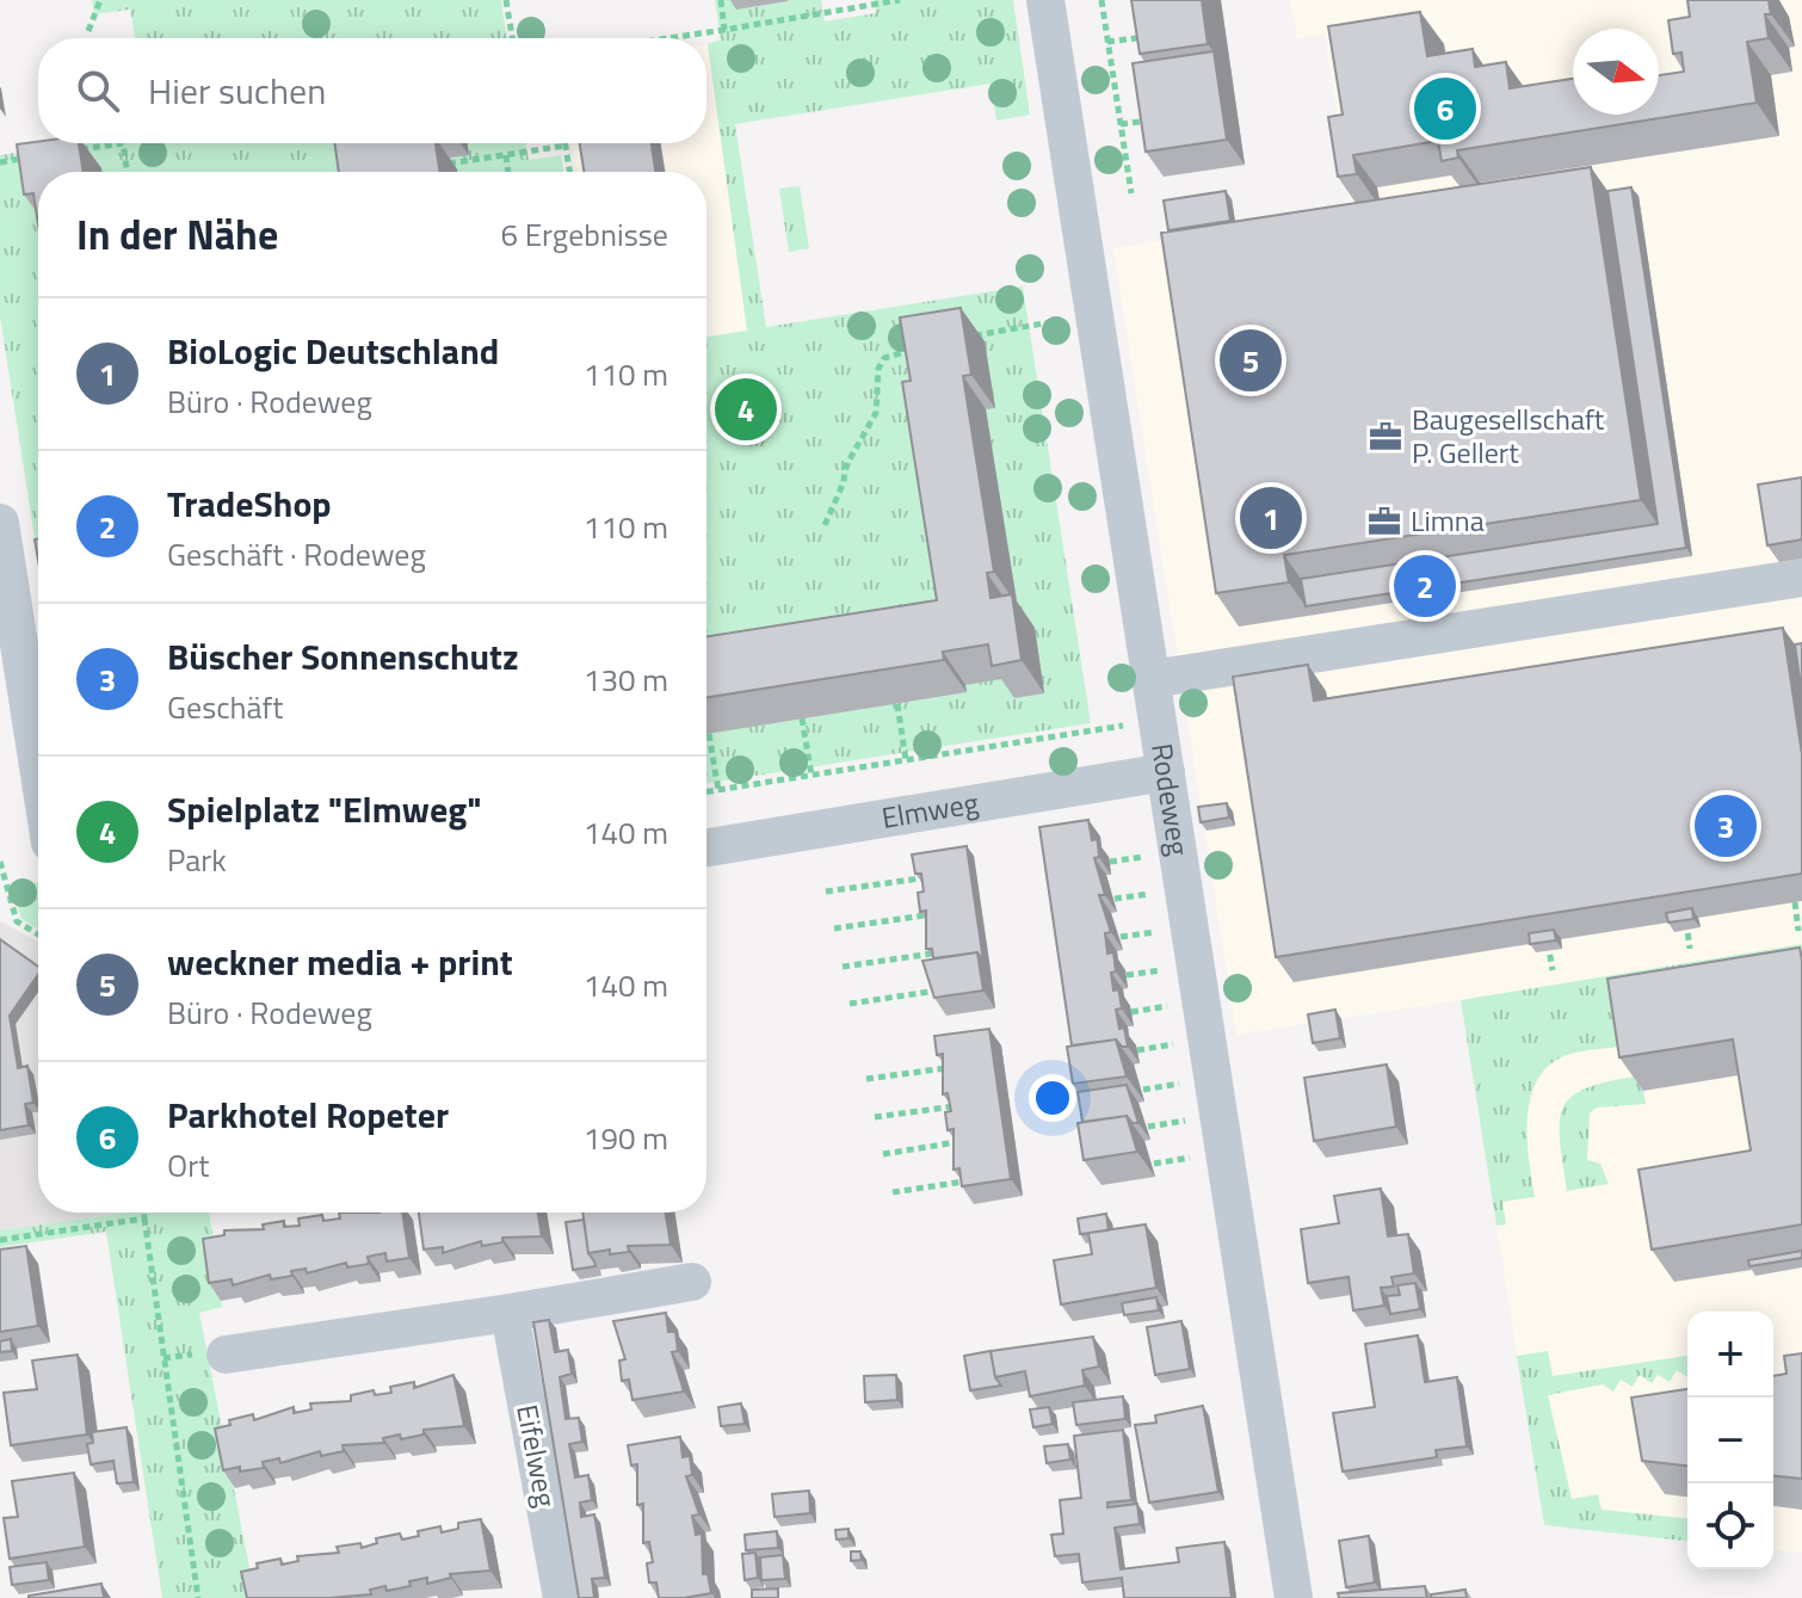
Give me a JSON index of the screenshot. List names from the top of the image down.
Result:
{
  "streets": {
    "street": ["Rodeweg", "Elmweg", "Eifelweg"]
  },
  "crossings": [
    ["Rodeweg", "Elmweg"]
  ],
  "places": {
    "office": ["Baugesellschaft P. Gellert", "Limna"]
  },
  "north": "right",
  "page": {
    "search": "Hier suchen",
    "pins": [
      "6",
      "5",
      "4",
      "1",
      "2",
      "3"
    ],
    "heading": ["In der Nähe", "6 Ergebnisse"],
    "list": [
      {
        "mark": "1",
        "name": "BioLogic Deutschland",
        "note": "Büro · Rodeweg",
        "value": "110 m"
      },
      {
        "mark": "2",
        "name": "TradeShop",
        "note": "Geschäft · Rodeweg",
        "value": "110 m"
      },
      {
        "mark": "3",
        "name": "Büscher Sonnenschutz",
        "note": "Geschäft",
        "value": "130 m"
      },
      {
        "mark": "4",
        "name": "Spielplatz \"Elmweg\"",
        "note": "Park",
        "value": "140 m"
      },
      {
        "mark": "5",
        "name": "weckner media + print",
        "note": "Büro · Rodeweg",
        "value": "140 m"
      },
      {
        "mark": "6",
        "name": "Parkhotel Ropeter",
        "note": "Ort",
        "value": "190 m"
      }
    ],
    "map_buttons": ["+", "−"]
  }
}
